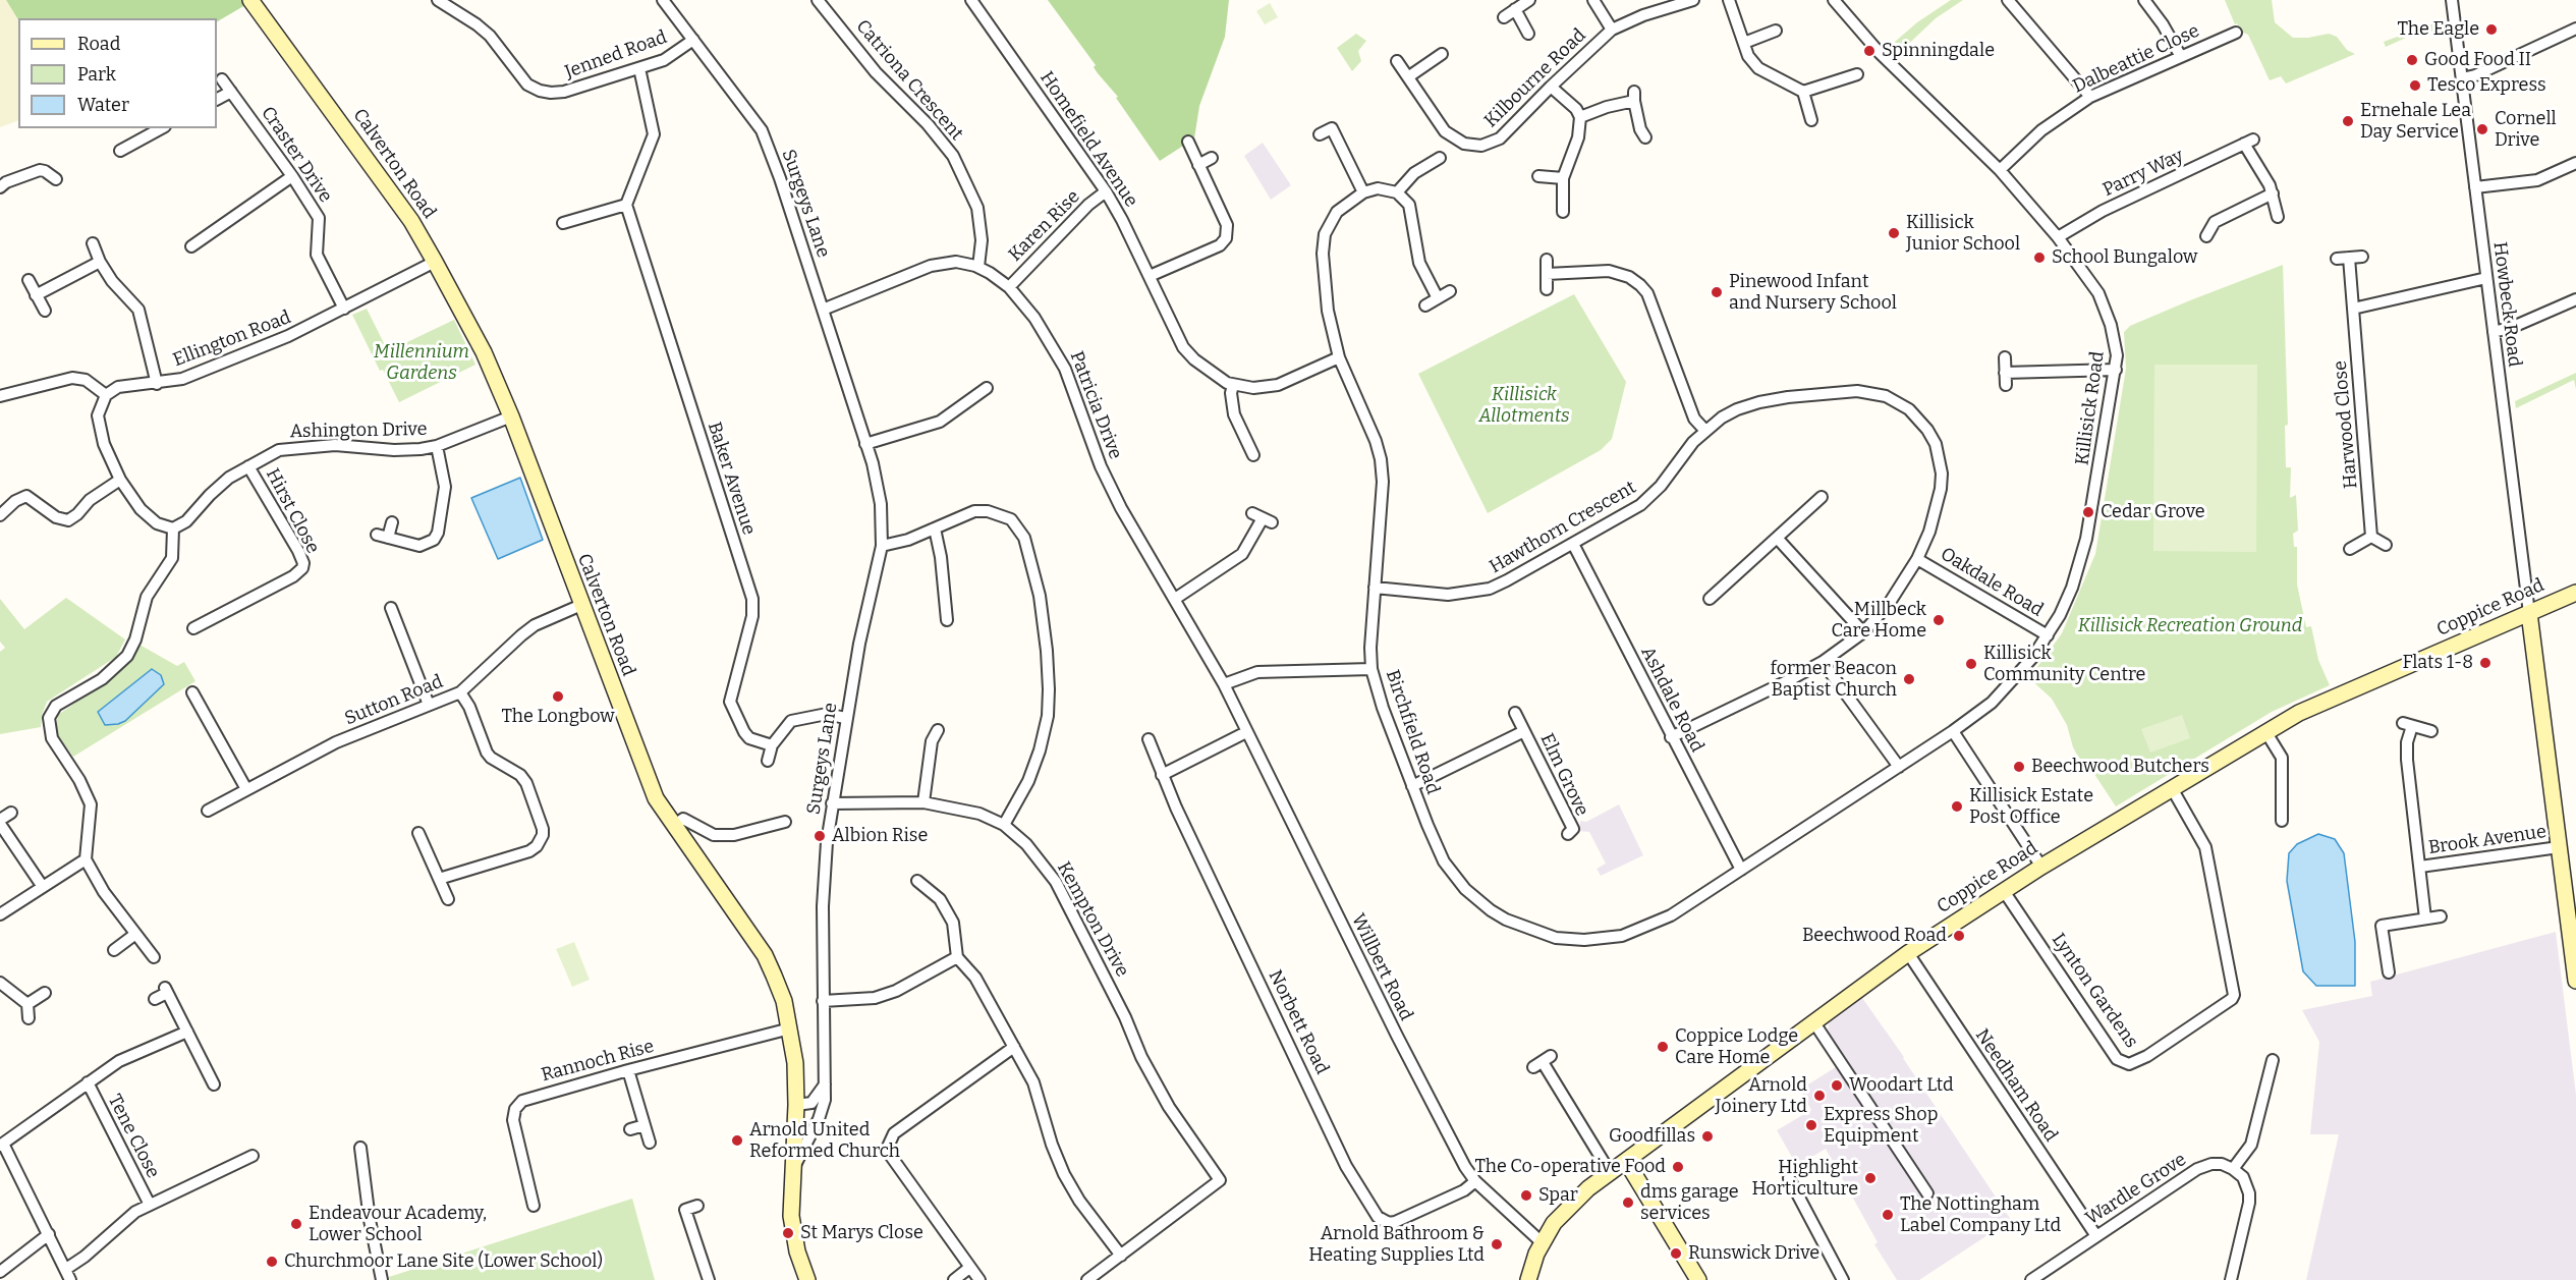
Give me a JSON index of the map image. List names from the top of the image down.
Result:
{
  "streets": {
    "street": [
      "Jenned Road",
      "Dalbeattie Close",
      "Kilbourne Road",
      "Catriona Crescent",
      "Homefield Avenue",
      "Craster Drive",
      "Calverton Road",
      "Parry Way",
      "Surgeys Lane",
      "Karen Rise",
      "Howbeck Road",
      "Ellington Road",
      "Patricia Drive",
      "Killisick Road",
      "Harwood Close",
      "Ashington Drive",
      "Baker Avenue",
      "Hirst Close",
      "Hawthorn Crescent",
      "Oakdale Road",
      "Coppice Road",
      "Ashdale Road",
      "Sutton Road",
      "Birchfield Road",
      "Elm Grove",
      "Brook Avenue",
      "Kempton Drive",
      "Willbert Road",
      "Lynton Gardens",
      "Norbett Road",
      "Rannoch Rise",
      "Needham Road",
      "Tene Close",
      "Wardle Grove"
    ]
  },
  "crossings": [
    ["Jenned Road", "Surgeys Lane"],
    ["Dalbeattie Close", "Killisick Road"],
    ["Catriona Crescent", "Patricia Drive"],
    ["Homefield Avenue", "Karen Rise"],
    ["Homefield Avenue", "Birchfield Road"],
    ["Craster Drive", "Ellington Road"],
    ["Calverton Road", "Surgeys Lane"],
    ["Calverton Road", "Ellington Road"],
    ["Calverton Road", "Ashington Drive"],
    ["Calverton Road", "Sutton Road"],
    ["Calverton Road", "Rannoch Rise"],
    ["Parry Way", "Killisick Road"],
    ["Surgeys Lane", "Patricia Drive"],
    ["Surgeys Lane", "Kempton Drive"],
    ["Karen Rise", "Patricia Drive"],
    ["Howbeck Road", "Coppice Road"],
    ["Patricia Drive", "Willbert Road"],
    ["Killisick Road", "Oakdale Road"],
    ["Killisick Road", "Birchfield Road"],
    ["Ashington Drive", "Hirst Close"],
    ["Hawthorn Crescent", "Oakdale Road"],
    ["Hawthorn Crescent", "Ashdale Road"],
    ["Hawthorn Crescent", "Birchfield Road"],
    ["Coppice Road", "Willbert Road"],
    ["Coppice Road", "Lynton Gardens"],
    ["Coppice Road", "Needham Road"],
    ["Ashdale Road", "Birchfield Road"],
    ["Birchfield Road", "Elm Grove"],
    ["Willbert Road", "Norbett Road"],
    ["Needham Road", "Wardle Grove"]
  ],
  "parks": ["Millennium Gardens", "Killisick Allotments", "Killisick Recreation Ground"],
  "places": [
    "The Eagle",
    "Spinningdale",
    "Good Food II",
    "Tesco Express",
    "Ernehale Lea Day Service",
    "Cornell Drive",
    "Killisick Junior School",
    "School Bungalow",
    "Pinewood Infant and Nursery School",
    "Cedar Grove",
    "Millbeck Care Home",
    "Flats 1-8",
    "Killisick Community Centre",
    "former Beacon Baptist Church",
    "The Longbow",
    "Beechwood Butchers",
    "Killisick Estate Post Office",
    "Albion Rise",
    "Beechwood Road",
    "Coppice Lodge Care Home",
    "Woodart Ltd",
    "Arnold Joinery Ltd",
    "Express Shop Equipment",
    "Goodfillas",
    "Arnold United Reformed Church",
    "The Co-operative Food",
    "Highlight Horticulture",
    "Spar",
    "dms garage services",
    "The Nottingham Label Company Ltd",
    "Endeavour Academy, Lower School",
    "St Marys Close",
    "Arnold Bathroom & Heating Supplies Ltd",
    "Runswick Drive",
    "Churchmoor Lane Site (Lower School)"
  ],
  "legend": ["Road", "Park", "Water"]
}
